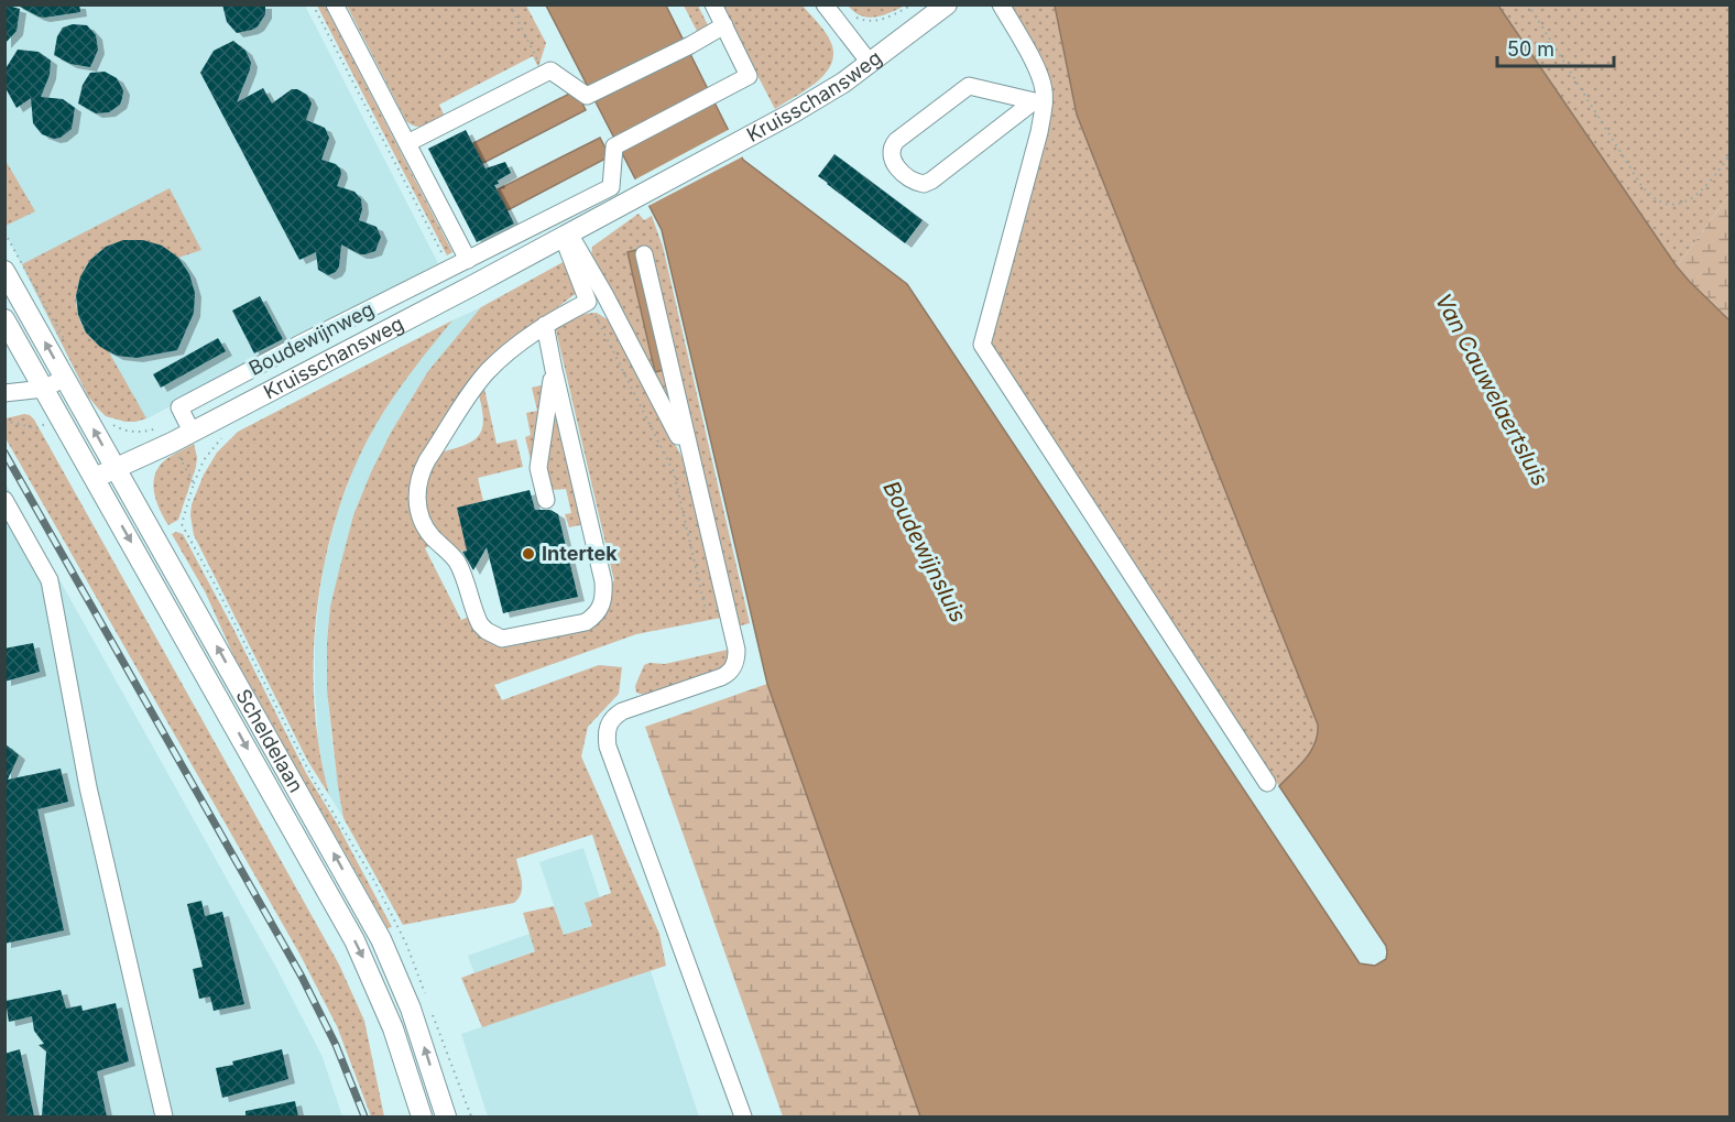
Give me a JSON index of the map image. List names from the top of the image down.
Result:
{
  "streets": {
    "main road": ["Kruisschansweg", "Scheldelaan"],
    "street": ["Boudewijnweg"]
  },
  "crossings": [
    ["Kruisschansweg", "Boudewijnweg"],
    ["Kruisschansweg", "Scheldelaan"]
  ],
  "water": ["Van Cauwelaertsluis", "Boudewijnsluis"],
  "places": ["Intertek"],
  "scale_bar": "50 m"
}
